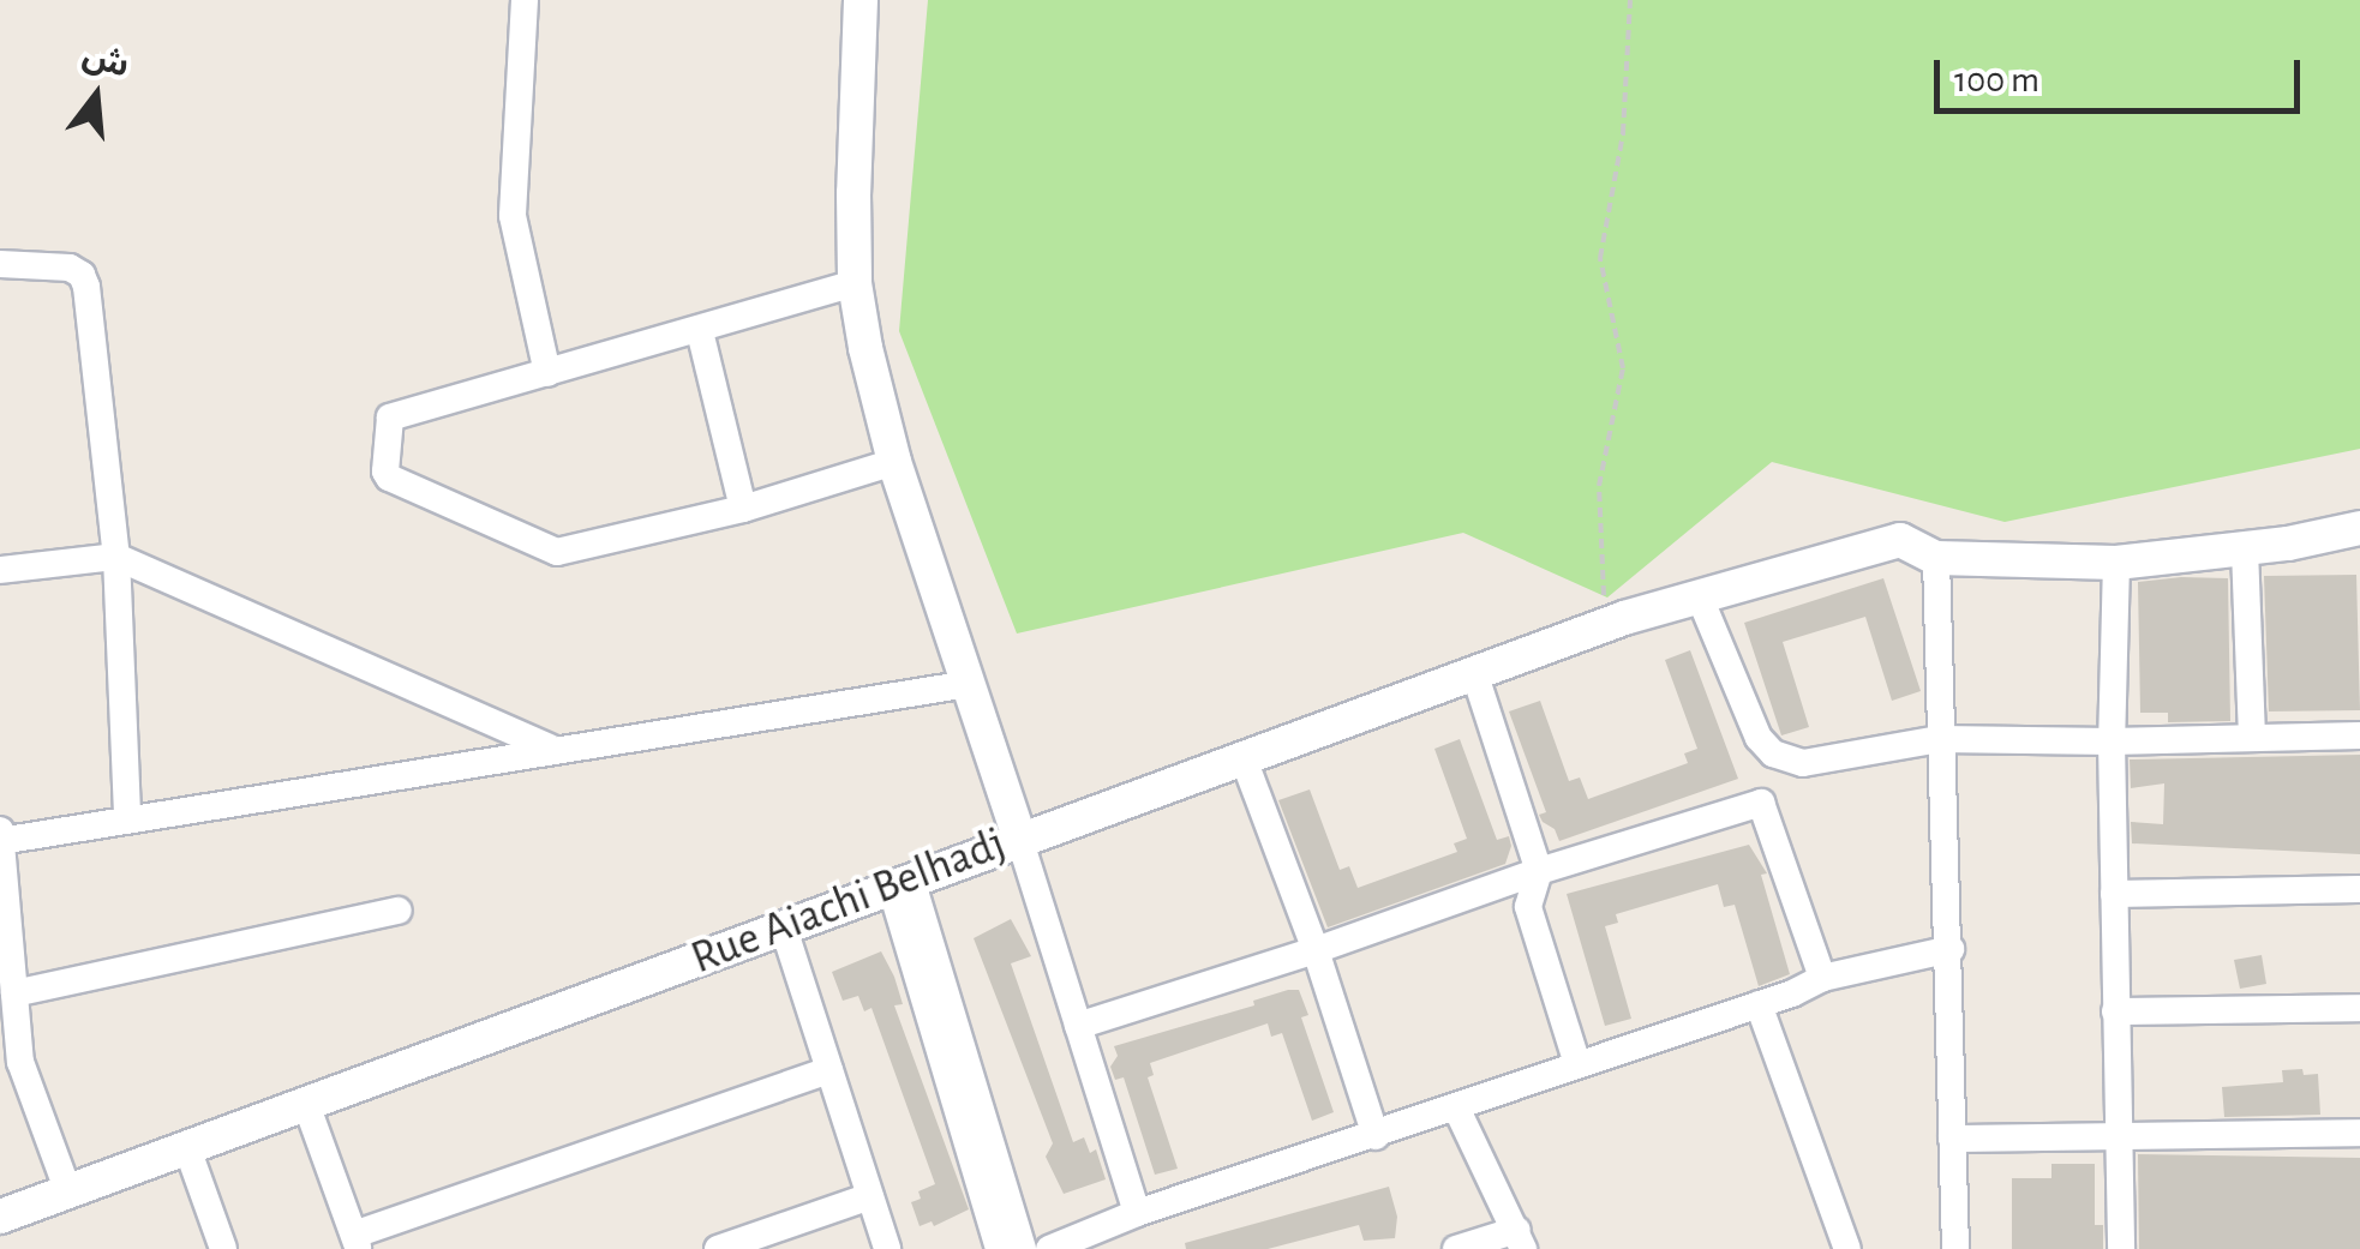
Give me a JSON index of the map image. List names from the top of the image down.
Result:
{
  "streets": {
    "street": ["Rue Aiachi Belhadj"]
  },
  "scale_bar": "100 m",
  "north": "top"
}
